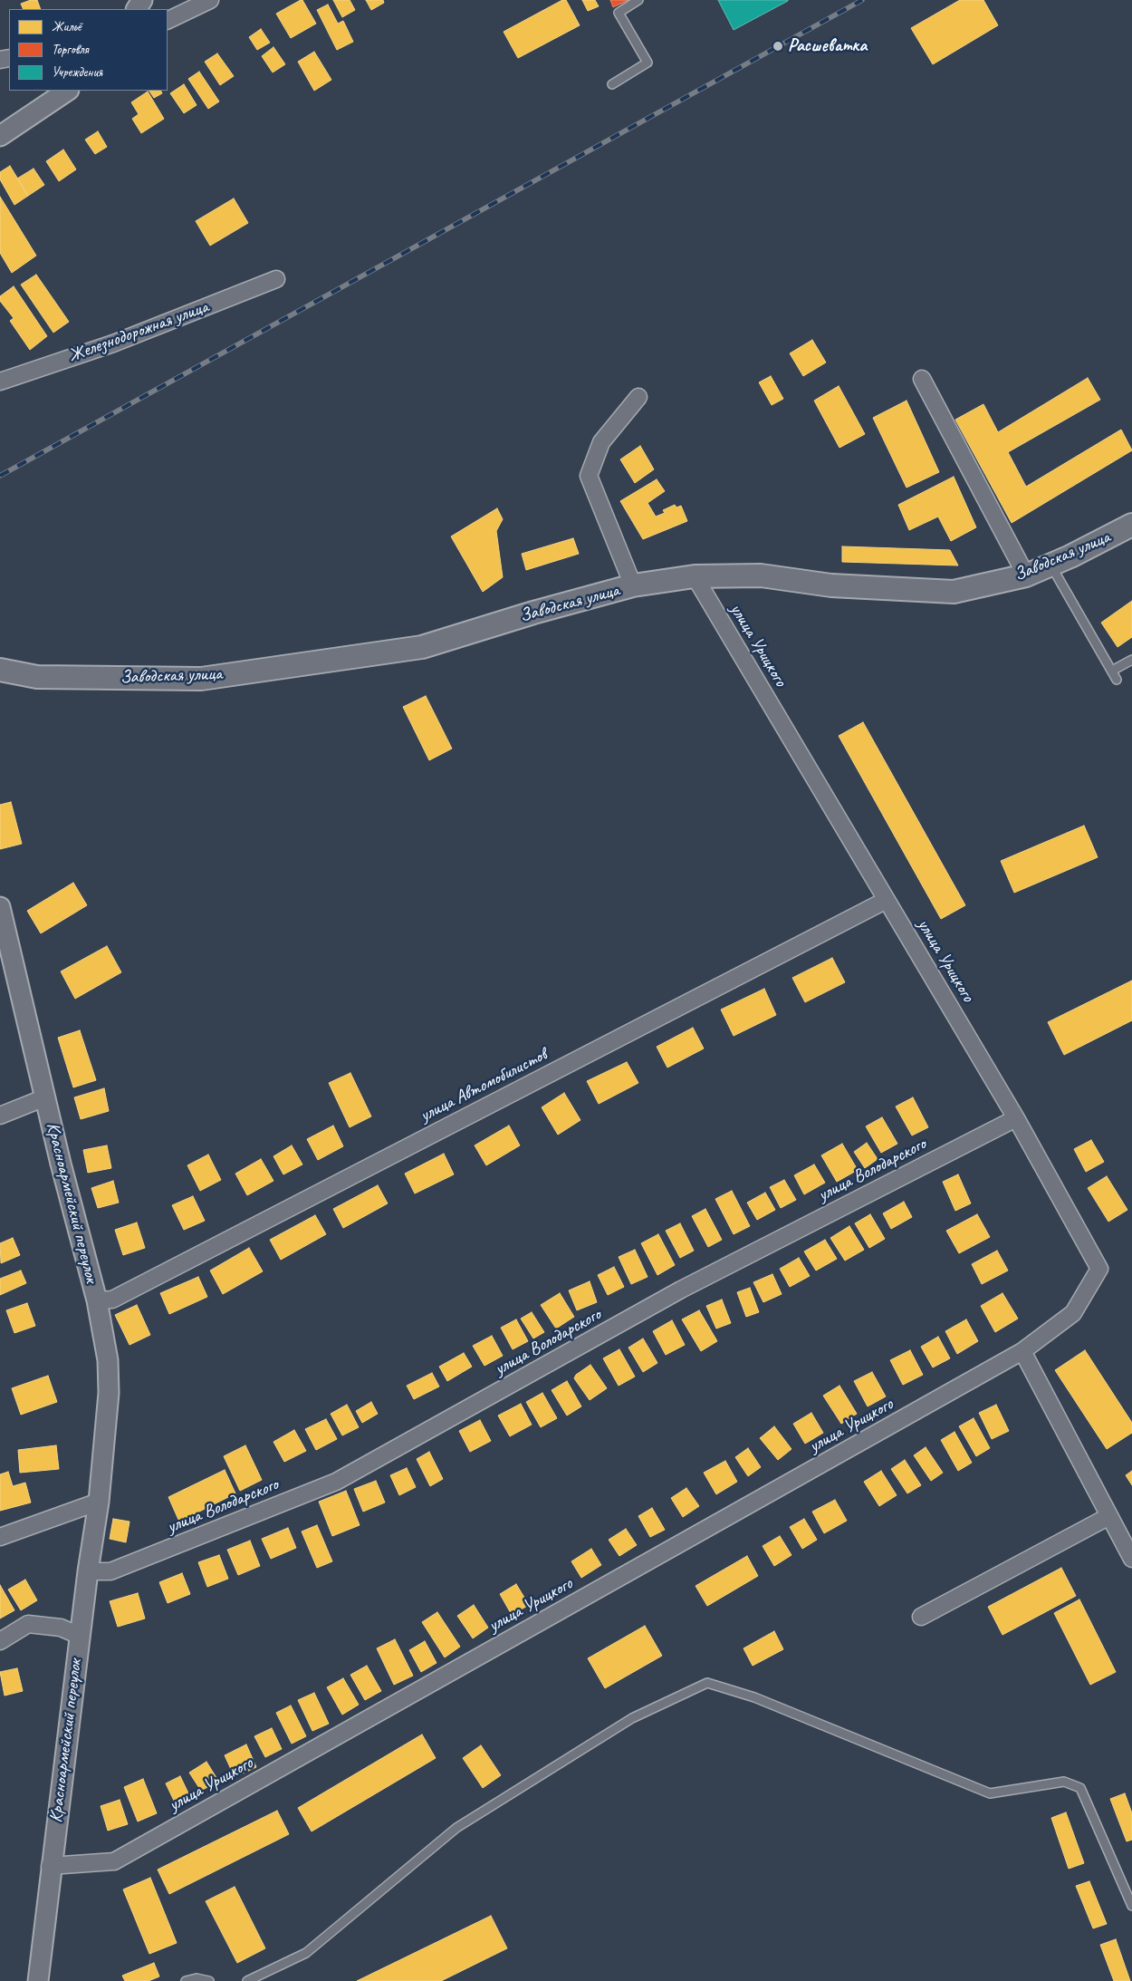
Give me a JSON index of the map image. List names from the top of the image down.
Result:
{
  "streets": {
    "main road": ["Заводская улица"],
    "street": [
      "Железнодорожная улица",
      "улица Урицкого",
      "улица Автомобилистов",
      "улица Володарского",
      "Красноармейский переулок"
    ]
  },
  "crossings": [
    ["Заводская улица", "улица Урицкого"],
    ["улица Урицкого", "улица Автомобилистов"],
    ["улица Урицкого", "улица Володарского"],
    ["улица Урицкого", "Красноармейский переулок"],
    ["улица Автомобилистов", "Красноармейский переулок"],
    ["улица Володарского", "Красноармейский переулок"]
  ],
  "places": ["Расшеватка"],
  "legend": ["Жильё", "Торговля", "Учреждения"]
}
